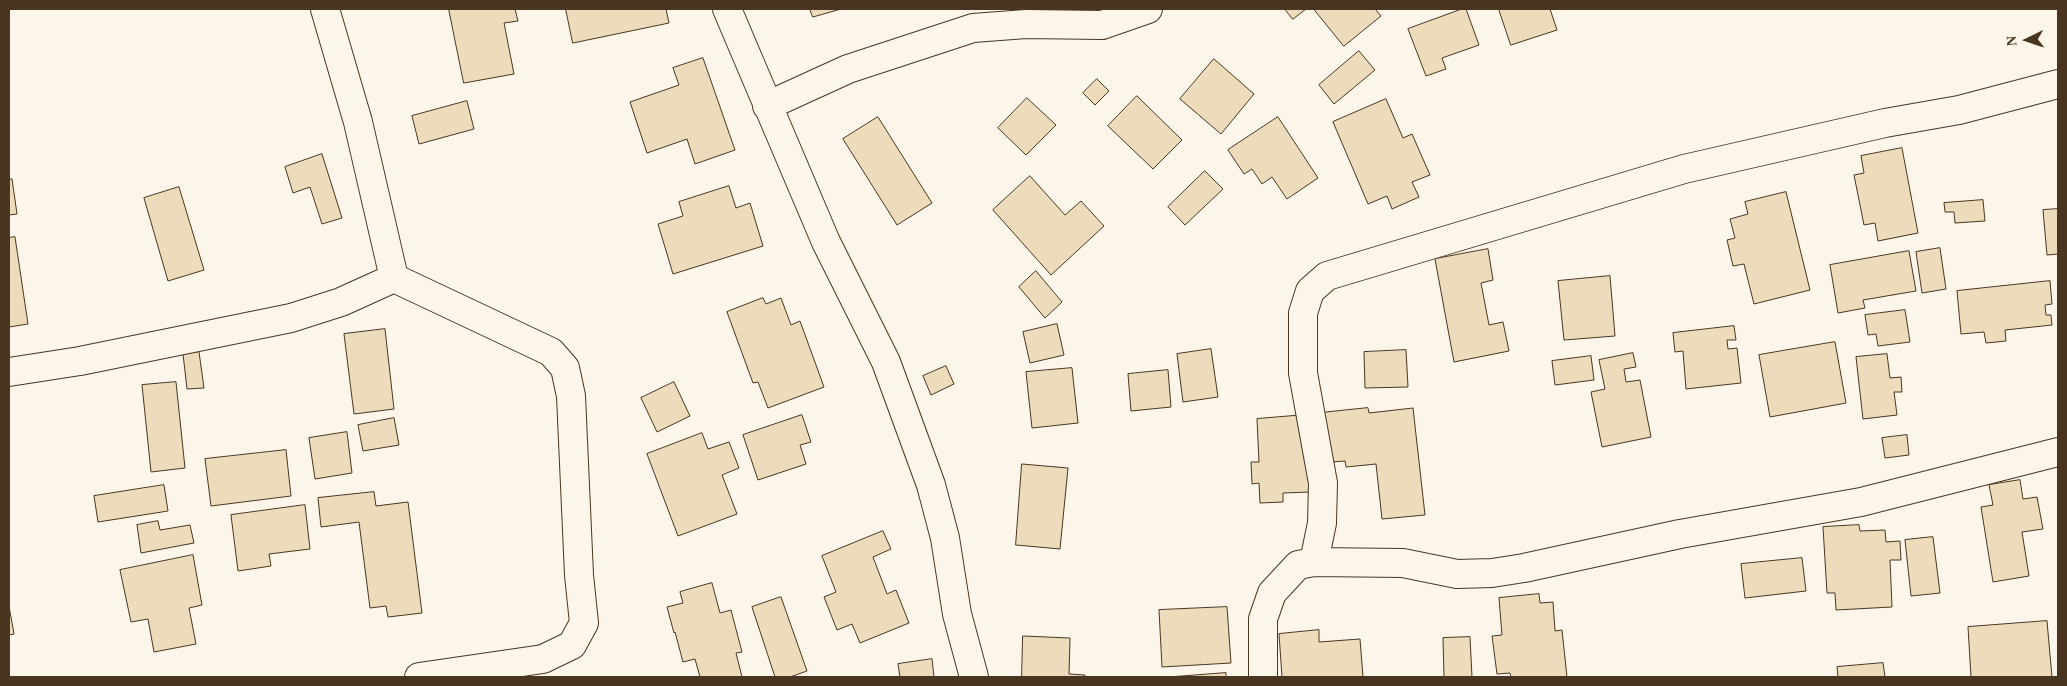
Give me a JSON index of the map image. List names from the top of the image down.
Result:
{
  "north": "left"
}
